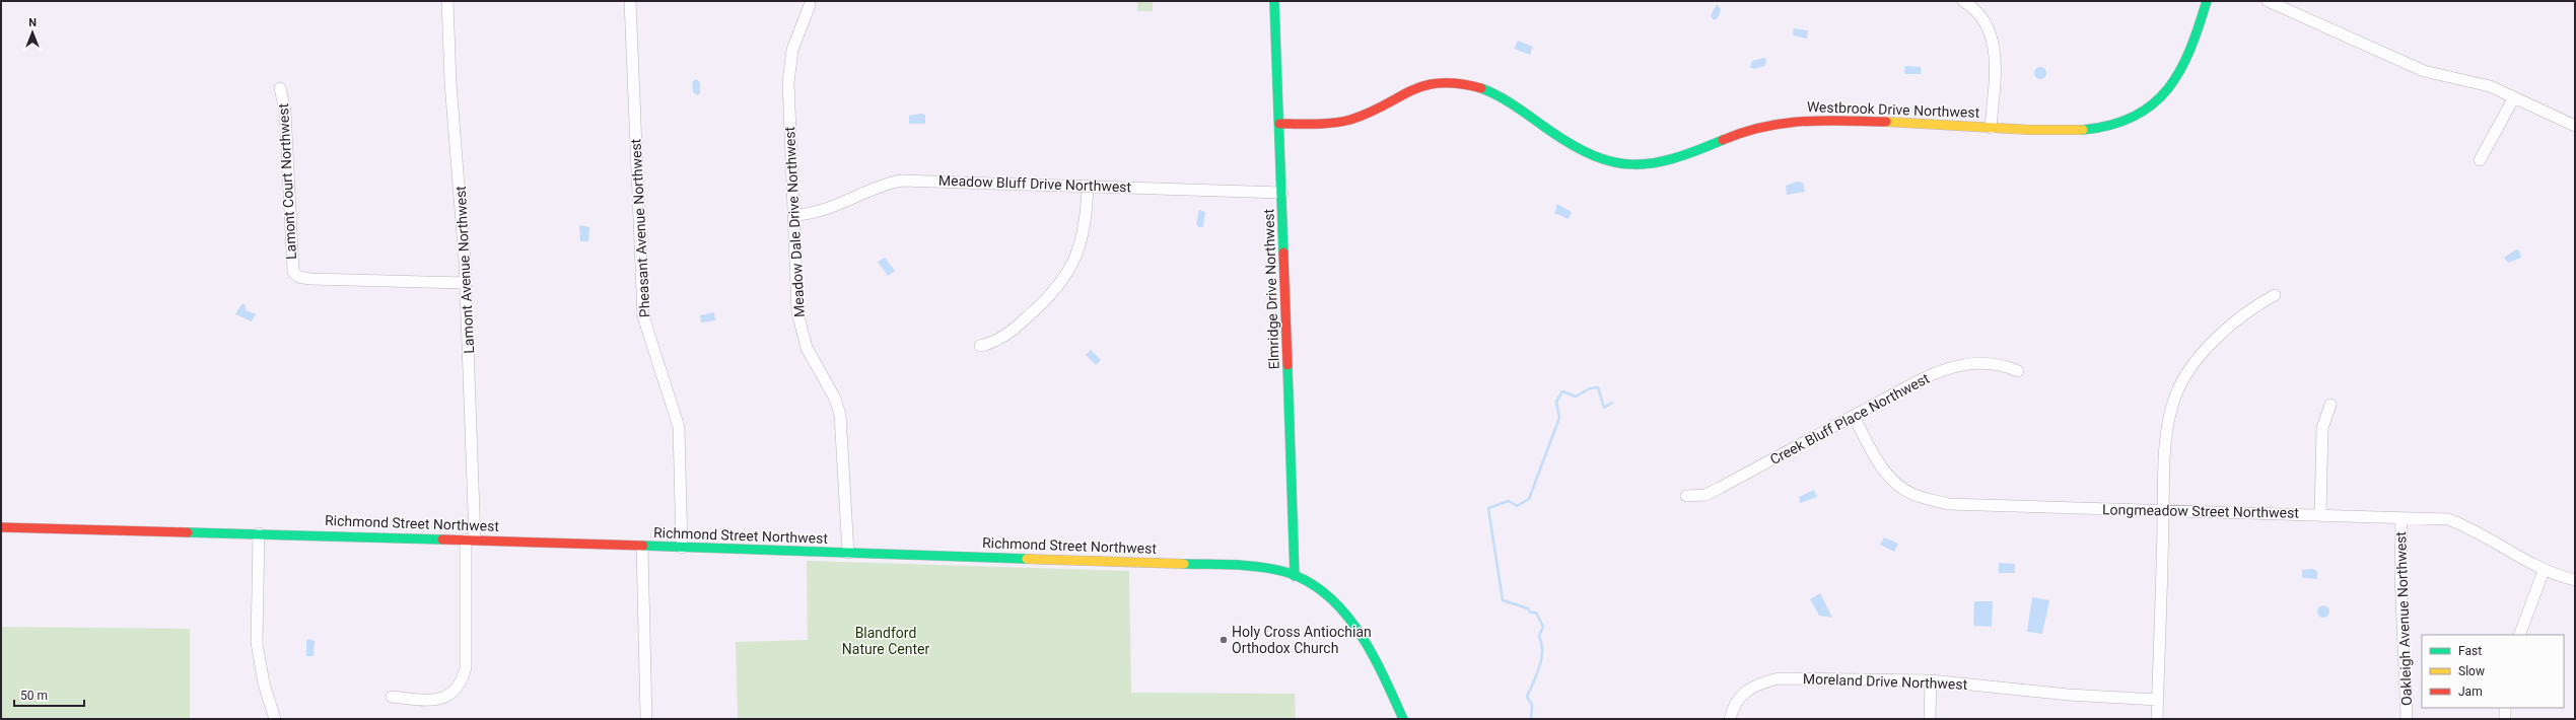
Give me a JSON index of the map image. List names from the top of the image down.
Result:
{
  "streets": {
    "street": [
      "Westbrook Drive Northwest",
      "Lamont Court Northwest",
      "Meadow Bluff Drive Northwest",
      "Meadow Dale Drive Northwest",
      "Pheasant Avenue Northwest",
      "Lamont Avenue Northwest",
      "Elmridge Drive Northwest",
      "Creek Bluff Place Northwest",
      "Longmeadow Street Northwest",
      "Richmond Street Northwest",
      "Oakleigh Avenue Northwest",
      "Moreland Drive Northwest"
    ]
  },
  "crossings": [
    ["Westbrook Drive Northwest", "Elmridge Drive Northwest"],
    ["Lamont Court Northwest", "Lamont Avenue Northwest"],
    ["Meadow Bluff Drive Northwest", "Meadow Dale Drive Northwest"],
    ["Meadow Bluff Drive Northwest", "Elmridge Drive Northwest"],
    ["Meadow Dale Drive Northwest", "Richmond Street Northwest"],
    ["Pheasant Avenue Northwest", "Richmond Street Northwest"],
    ["Lamont Avenue Northwest", "Richmond Street Northwest"],
    ["Elmridge Drive Northwest", "Richmond Street Northwest"],
    ["Creek Bluff Place Northwest", "Longmeadow Street Northwest"],
    ["Longmeadow Street Northwest", "Oakleigh Avenue Northwest"]
  ],
  "parks": ["Blandford Nature Center"],
  "places": ["Holy Cross Antiochian Orthodox Church"],
  "legend": ["Fast", "Slow", "Jam"],
  "scale_bar": "50 m",
  "north": "top"
}
